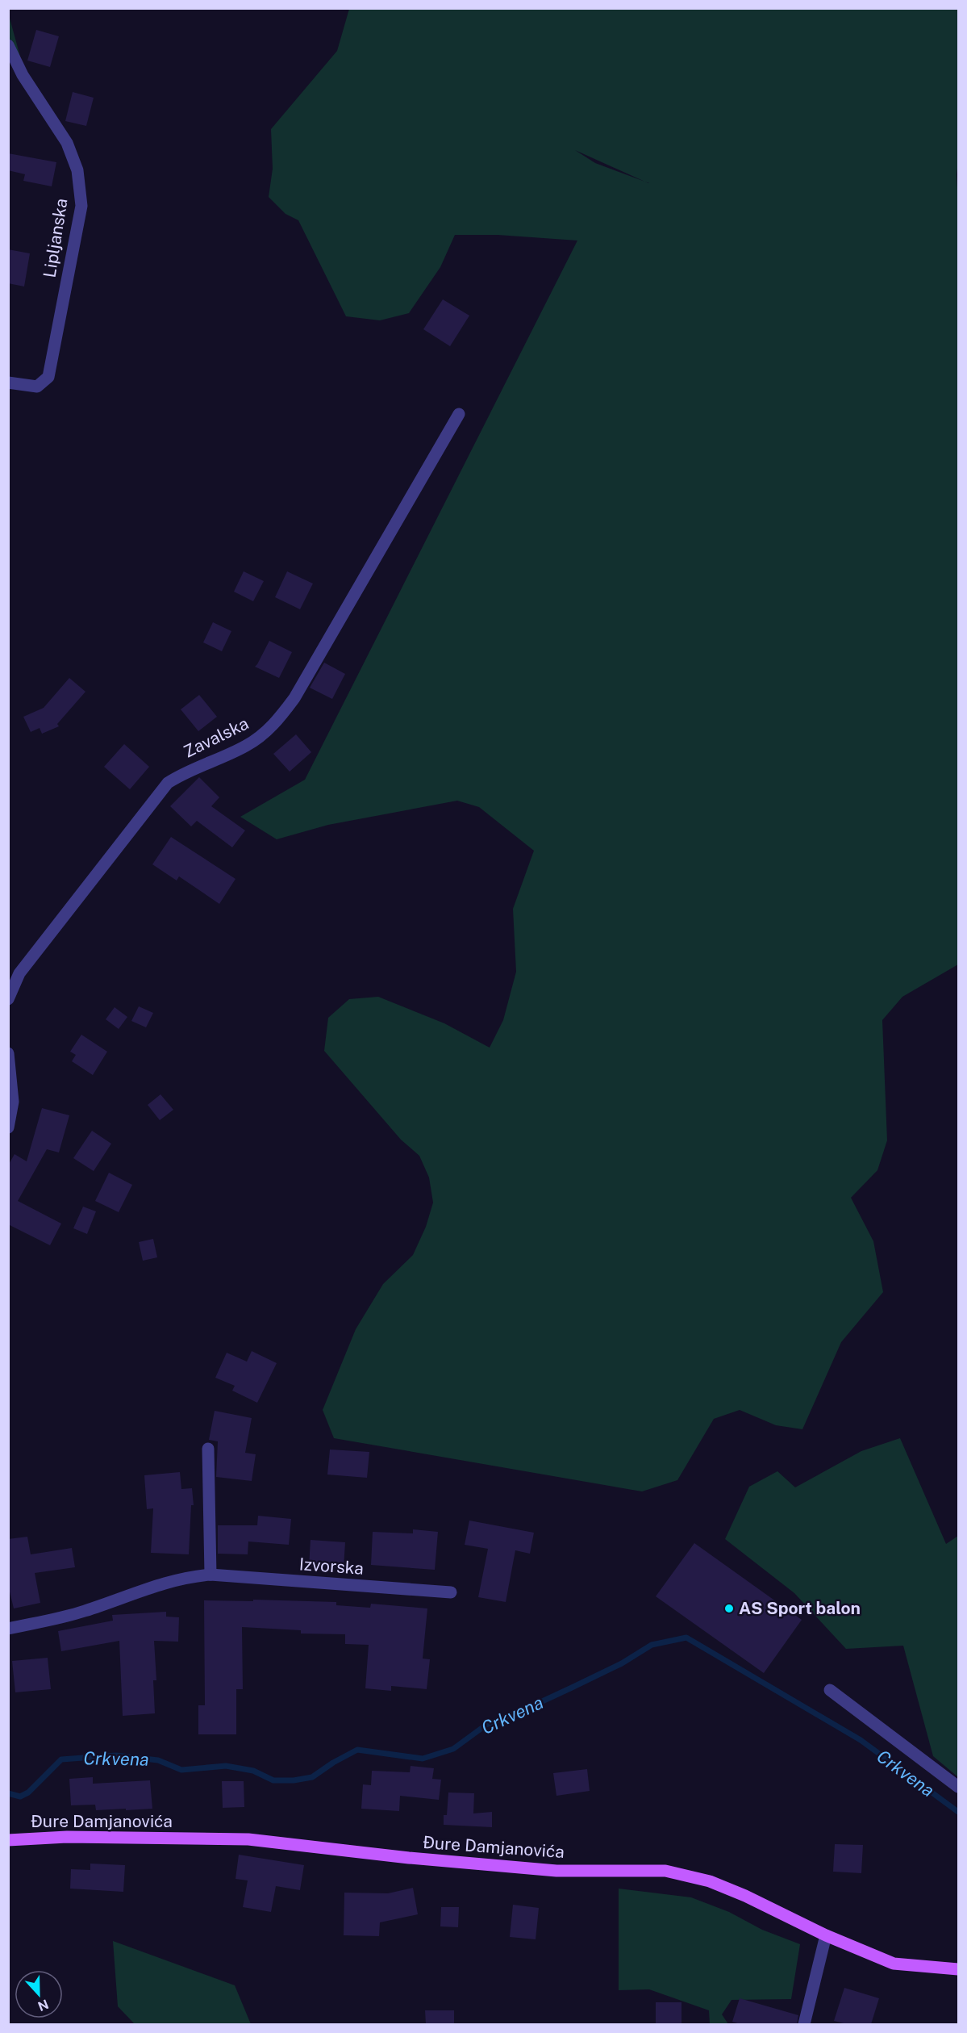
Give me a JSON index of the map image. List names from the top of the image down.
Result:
{
  "streets": {
    "main road": ["Đure Damjanovića"],
    "street": ["Lipljanska", "Zavalska", "Izvorska"]
  },
  "water": ["Crkvena"],
  "places": ["AS Sport balon"],
  "north": "bottom"
}
